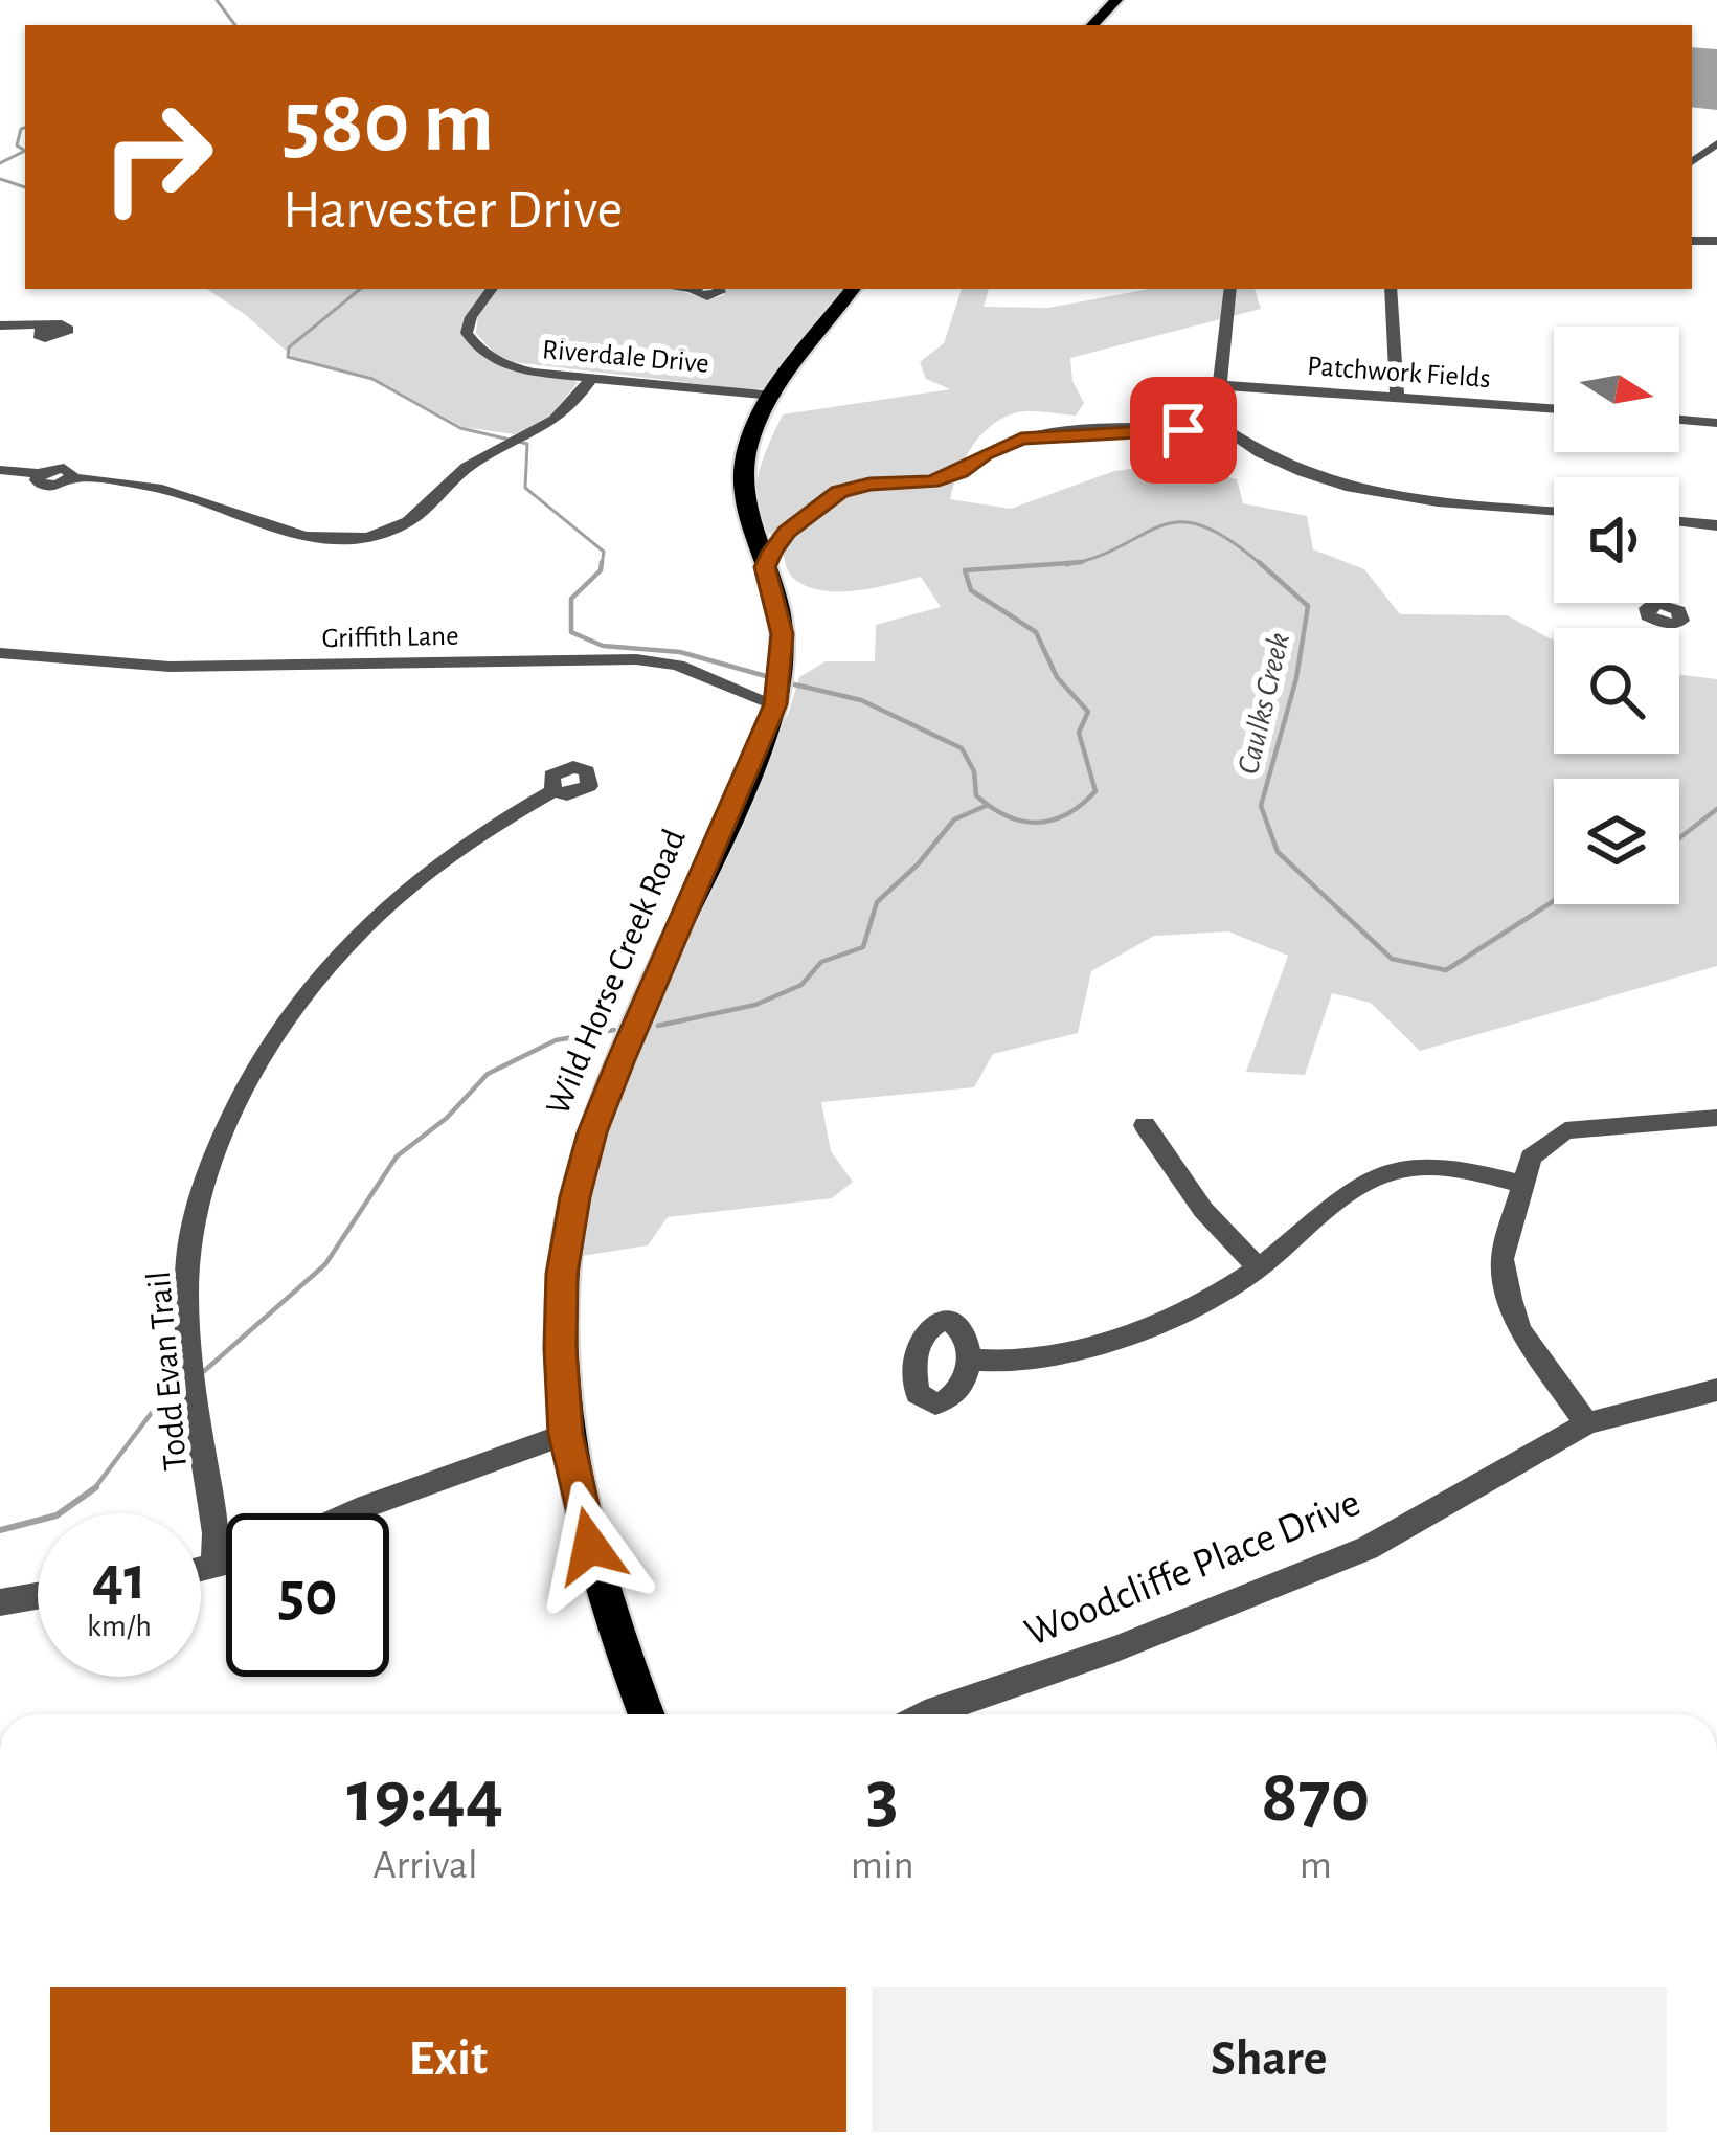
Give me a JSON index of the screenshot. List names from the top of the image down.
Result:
{
  "streets": {
    "main road": ["Wild Horse Creek Road"],
    "street": [
      "Riverdale Drive",
      "Patchwork Fields",
      "Griffith Lane",
      "Todd Evan Trail",
      "Woodcliffe Place Drive"
    ]
  },
  "crossings": [
    ["Riverdale Drive", "Wild Horse Creek Road"],
    ["Griffith Lane", "Wild Horse Creek Road"]
  ],
  "water": ["Caulks Creek"],
  "north": "right",
  "page": {
    "turn": ["580 m", "Harvester Drive"],
    "speed": "41 km/h",
    "limit": "50",
    "eta": [
      "19:44",
      "Arrival",
      "3",
      "min",
      "870",
      "m"
    ],
    "buttons": ["Exit", "Share"]
  }
}
